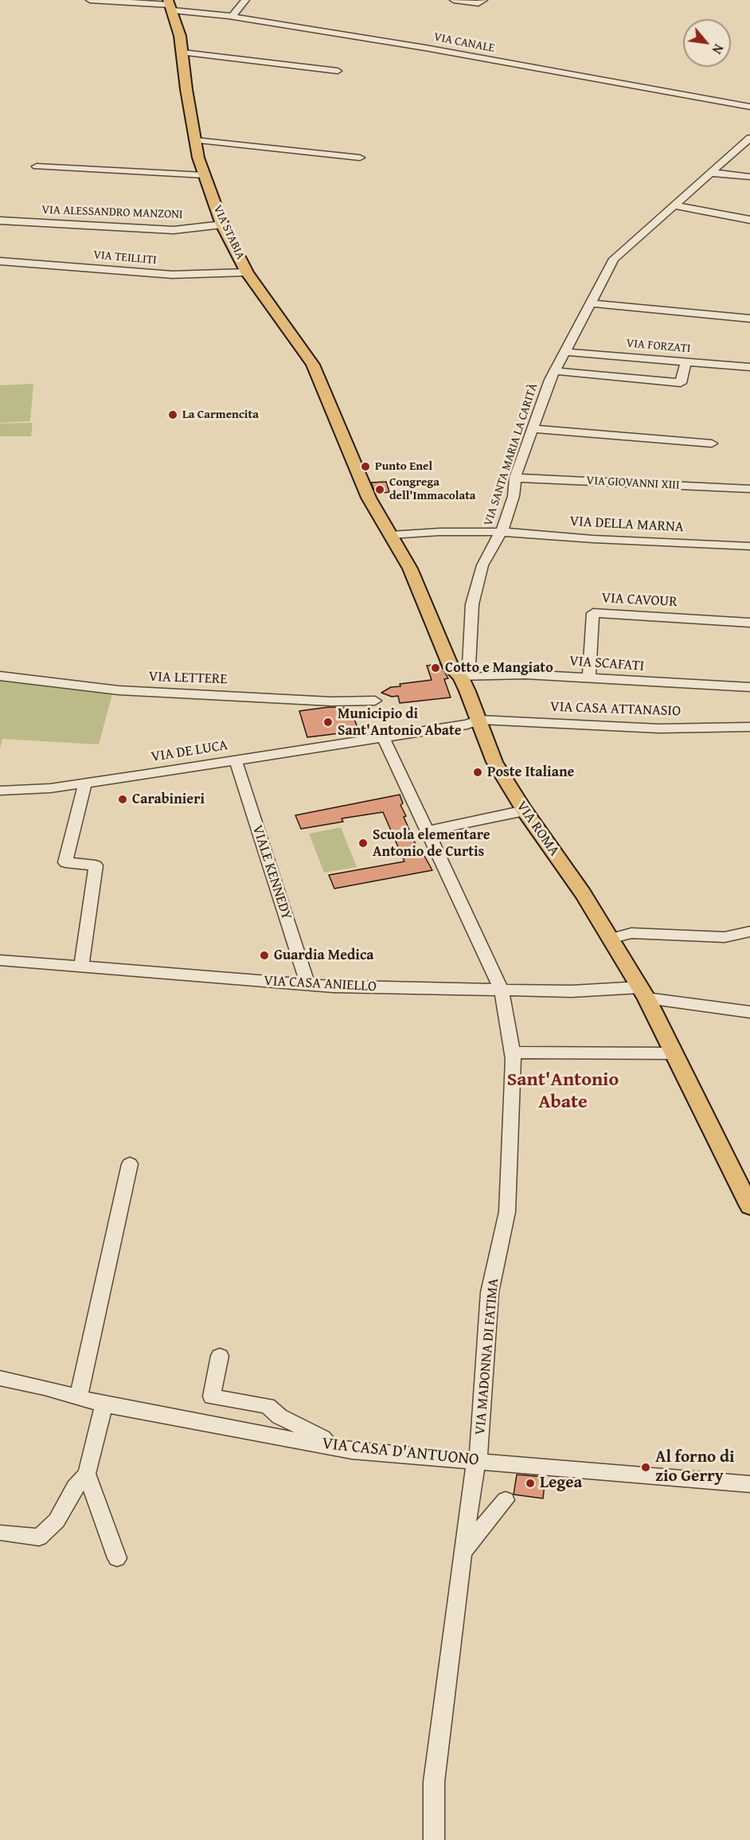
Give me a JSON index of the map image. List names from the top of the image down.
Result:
{
  "streets": {
    "main road": ["VIA STABIA", "VIA ROMA"],
    "street": [
      "VIA CANALE",
      "VIA ALESSANDRO MANZONI",
      "VIA TEILLITI",
      "VIA FORZATI",
      "VIA SANTA MARIA LA CARITÀ",
      "VIA GIOVANNI XIII",
      "VIA DELLA MARNA",
      "VIA CAVOUR",
      "VIA SCAFATI",
      "VIA LETTERE",
      "VIA CASA ATTANASIO",
      "VIA DE LUCA",
      "VIALE KENNEDY",
      "VIA CASA ANIELLO",
      "VIA MADONNA DI FATIMA",
      "VIA CASA D'ANTUONO"
    ]
  },
  "crossings": [
    ["VIA CANALE", "VIA STABIA"],
    ["VIA ALESSANDRO MANZONI", "VIA STABIA"],
    ["VIA STABIA", "VIA TEILLITI"],
    ["VIA STABIA", "VIA ROMA"],
    ["VIA FORZATI", "VIA SANTA MARIA LA CARITÀ"],
    ["VIA SANTA MARIA LA CARITÀ", "VIA GIOVANNI XIII"],
    ["VIA SANTA MARIA LA CARITÀ", "VIA DELLA MARNA"],
    ["VIA SANTA MARIA LA CARITÀ", "VIA SCAFATI"],
    ["VIA SANTA MARIA LA CARITÀ", "VIA ROMA"],
    ["VIA DELLA MARNA", "VIA ROMA"],
    ["VIA CAVOUR", "VIA SCAFATI"],
    ["VIA SCAFATI", "VIA ROMA"],
    ["VIA CASA ATTANASIO", "VIA DE LUCA"],
    ["VIA CASA ATTANASIO", "VIA ROMA"],
    ["VIA CASA ATTANASIO", "VIA MADONNA DI FATIMA"],
    ["VIA DE LUCA", "VIALE KENNEDY"],
    ["VIA DE LUCA", "VIA MADONNA DI FATIMA"],
    ["VIA ROMA", "VIA CASA ANIELLO"],
    ["VIALE KENNEDY", "VIA CASA ANIELLO"],
    ["VIA CASA ANIELLO", "VIA MADONNA DI FATIMA"],
    ["VIA MADONNA DI FATIMA", "VIA CASA D'ANTUONO"]
  ],
  "districts": ["Sant'Antonio Abate"],
  "places": [
    "La Carmencita",
    "Punto Enel",
    "Congrega dell'Immacolata",
    "Cotto e Mangiato",
    "Municipio di Sant'Antonio Abate",
    "Poste Italiane",
    "Carabinieri",
    "Scuola elementare Antonio de Curtis",
    "Guardia Medica",
    "Al forno di zio Gerry",
    "Legea"
  ],
  "north": "bottom right"
}
